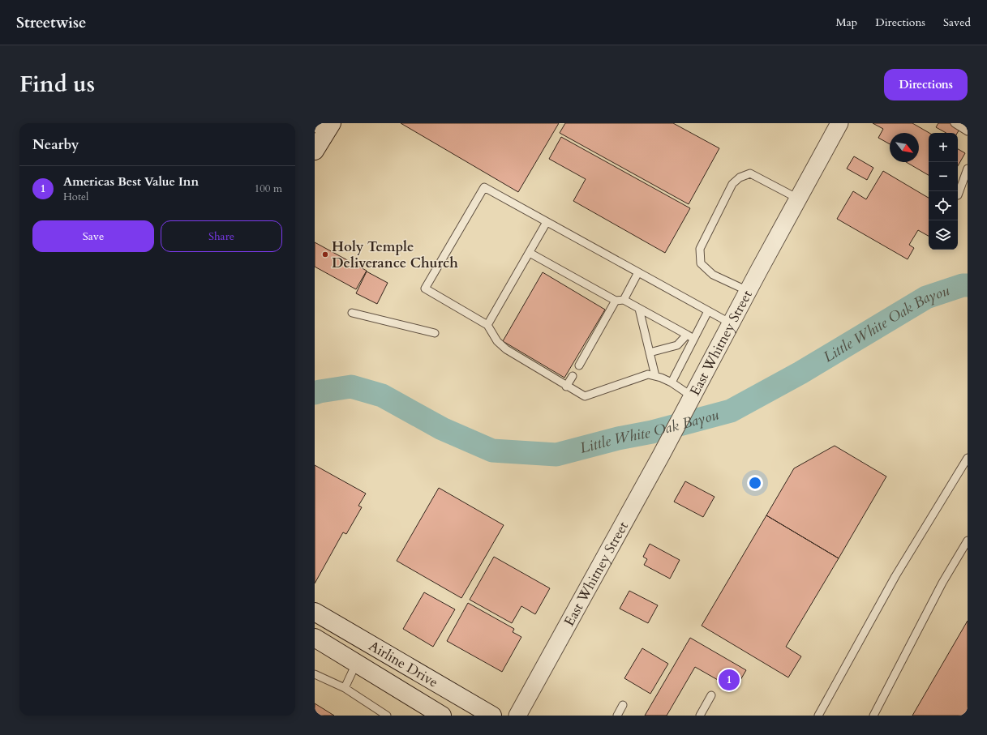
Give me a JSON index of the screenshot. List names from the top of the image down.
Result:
{
  "streets": {
    "main road": ["Airline Drive"],
    "street": ["East Whitney Street"]
  },
  "water": ["Little White Oak Bayou"],
  "places": ["Holy Temple Deliverance Church"],
  "north": "bottom right",
  "page": {
    "header": "Streetwise",
    "nav": ["Map", "Directions", "Saved"],
    "title": "Find us",
    "buttons": [
      "Directions",
      ["Save", "Share"]
    ],
    "heading": "Nearby",
    "map_buttons": ["+", "−"],
    "list": [
      {
        "mark": "1",
        "name": "Americas Best Value Inn",
        "note": "Hotel",
        "value": "100 m"
      }
    ],
    "pins": "1"
  }
}
